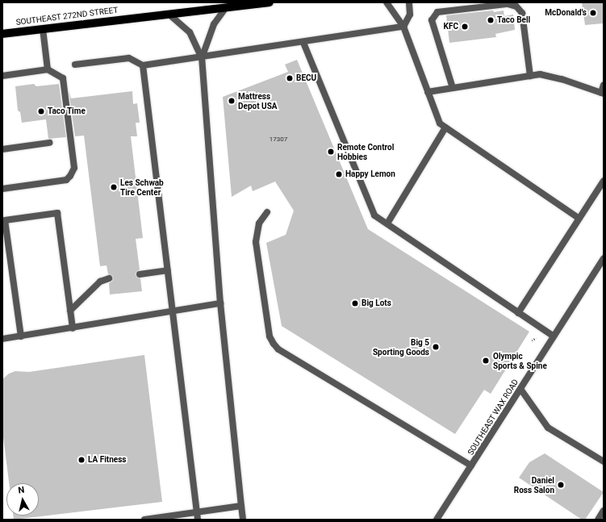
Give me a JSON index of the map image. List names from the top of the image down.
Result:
{
  "streets": {
    "main road": ["SOUTHEAST 272ND STREET"],
    "street": ["SOUTHEAST WAX ROAD"]
  },
  "places": [
    "McDonald's",
    "Taco Bell",
    "KFC",
    "BECU",
    "Mattress Depot USA",
    "Taco Time",
    "Remote Control Hobbies",
    "Happy Lemon",
    "Les Schwab Tire Center",
    "Big Lots",
    "Big 5 Sporting Goods",
    "Olympic Sports & Spine",
    "LA Fitness",
    "Daniel Ross Salon"
  ],
  "house_numbers": ["17307"],
  "north": "top"
}
